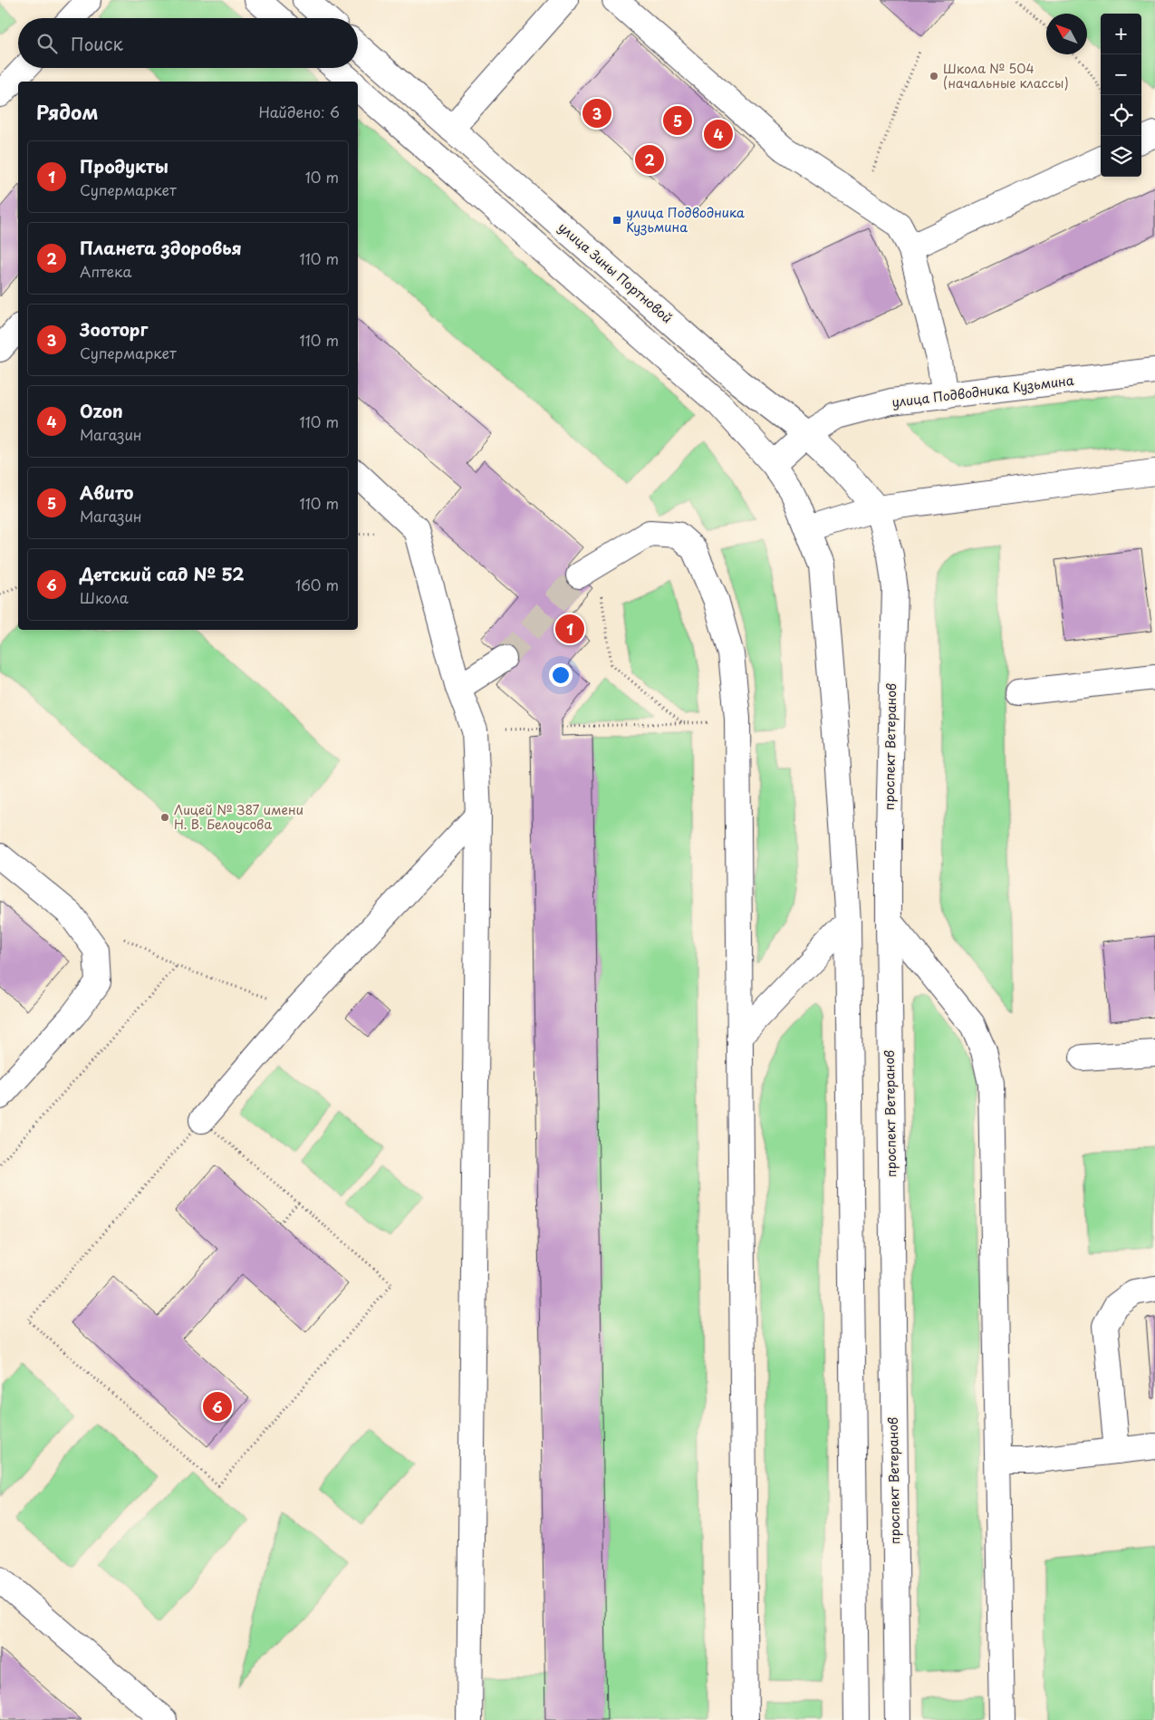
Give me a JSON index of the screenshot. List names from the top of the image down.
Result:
{
  "streets": {
    "main road": ["улица Зины Портновой", "улица Подводника Кузьмина", "проспект Ветеранов"]
  },
  "crossings": [
    ["улица Зины Портновой", "улица Подводника Кузьмина"],
    ["улица Зины Портновой", "проспект Ветеранов"]
  ],
  "places": {
    "other": ["Школа № 504 (начальные классы)", "Лицей № 387 имени Н. В. Белоусова"],
    "transit": ["улица Подводника Кузьмина"]
  },
  "north": "top left",
  "page": {
    "map_buttons": ["+", "−"],
    "search": "Поиск",
    "heading": ["Рядом", "Найдено: 6"],
    "pins": [
      "3",
      "5",
      "4",
      "2",
      "1",
      "6"
    ],
    "list": [
      {
        "mark": "1",
        "name": "Продукты",
        "note": "Супермаркет",
        "value": "10 m"
      },
      {
        "mark": "2",
        "name": "Планета здоровья",
        "note": "Аптека",
        "value": "110 m"
      },
      {
        "mark": "3",
        "name": "Зооторг",
        "note": "Супермаркет",
        "value": "110 m"
      },
      {
        "mark": "4",
        "name": "Ozon",
        "note": "Магазин",
        "value": "110 m"
      },
      {
        "mark": "5",
        "name": "Авито",
        "note": "Магазин",
        "value": "110 m"
      },
      {
        "mark": "6",
        "name": "Детский сад № 52",
        "note": "Школа",
        "value": "160 m"
      }
    ]
  }
}
